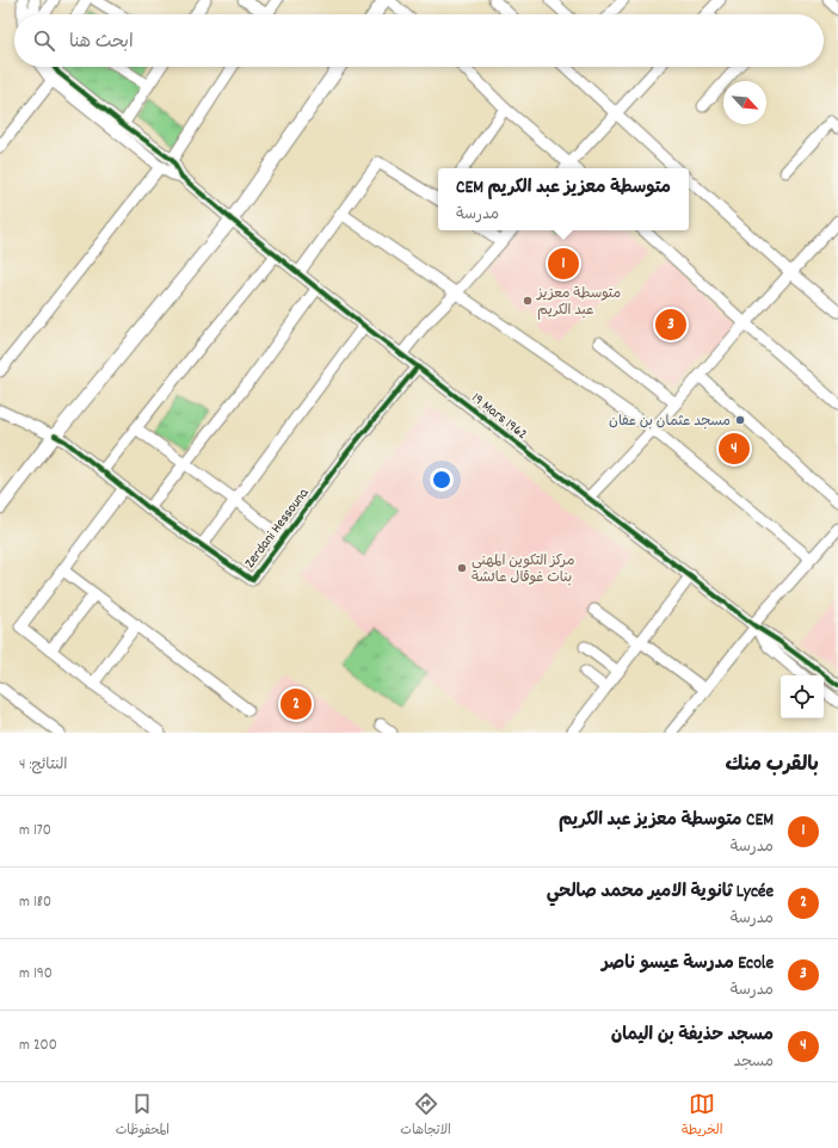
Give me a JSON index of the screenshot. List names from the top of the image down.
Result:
{
  "streets": {
    "street": ["19 Mars 1962", "Zerdani Hessouna"]
  },
  "crossings": [
    ["19 Mars 1962", "Zerdani Hessouna"]
  ],
  "places": ["متوسطة معزيز عبد الكريم", "مسجد عثمان بن عفان", "مركز التكوين المهني بنات غوقال عائشة"],
  "north": "bottom right",
  "page": {
    "search": "ابحث هنا",
    "popup": ["CEM متوسطة معزيز عبد الكريم", "مدرسة"],
    "pins": [
      "1",
      "3",
      "4",
      "2"
    ],
    "heading": ["بالقرب منك", "النتائج: 4"],
    "list": [
      {
        "mark": "1",
        "name": "CEM متوسطة معزيز عبد الكريم",
        "note": "مدرسة",
        "value": "170 m"
      },
      {
        "mark": "2",
        "name": "Lycée ثانوية الامير محمد صالحي",
        "note": "مدرسة",
        "value": "180 m"
      },
      {
        "mark": "3",
        "name": "Ecole مدرسة عيسو ناصر",
        "note": "مدرسة",
        "value": "190 m"
      },
      {
        "mark": "4",
        "name": "مسجد حذيفة بن اليمان",
        "note": "مسجد",
        "value": "200 m"
      }
    ],
    "nav": ["الخريطة", "الاتجاهات", "المحفوظات"]
  }
}
